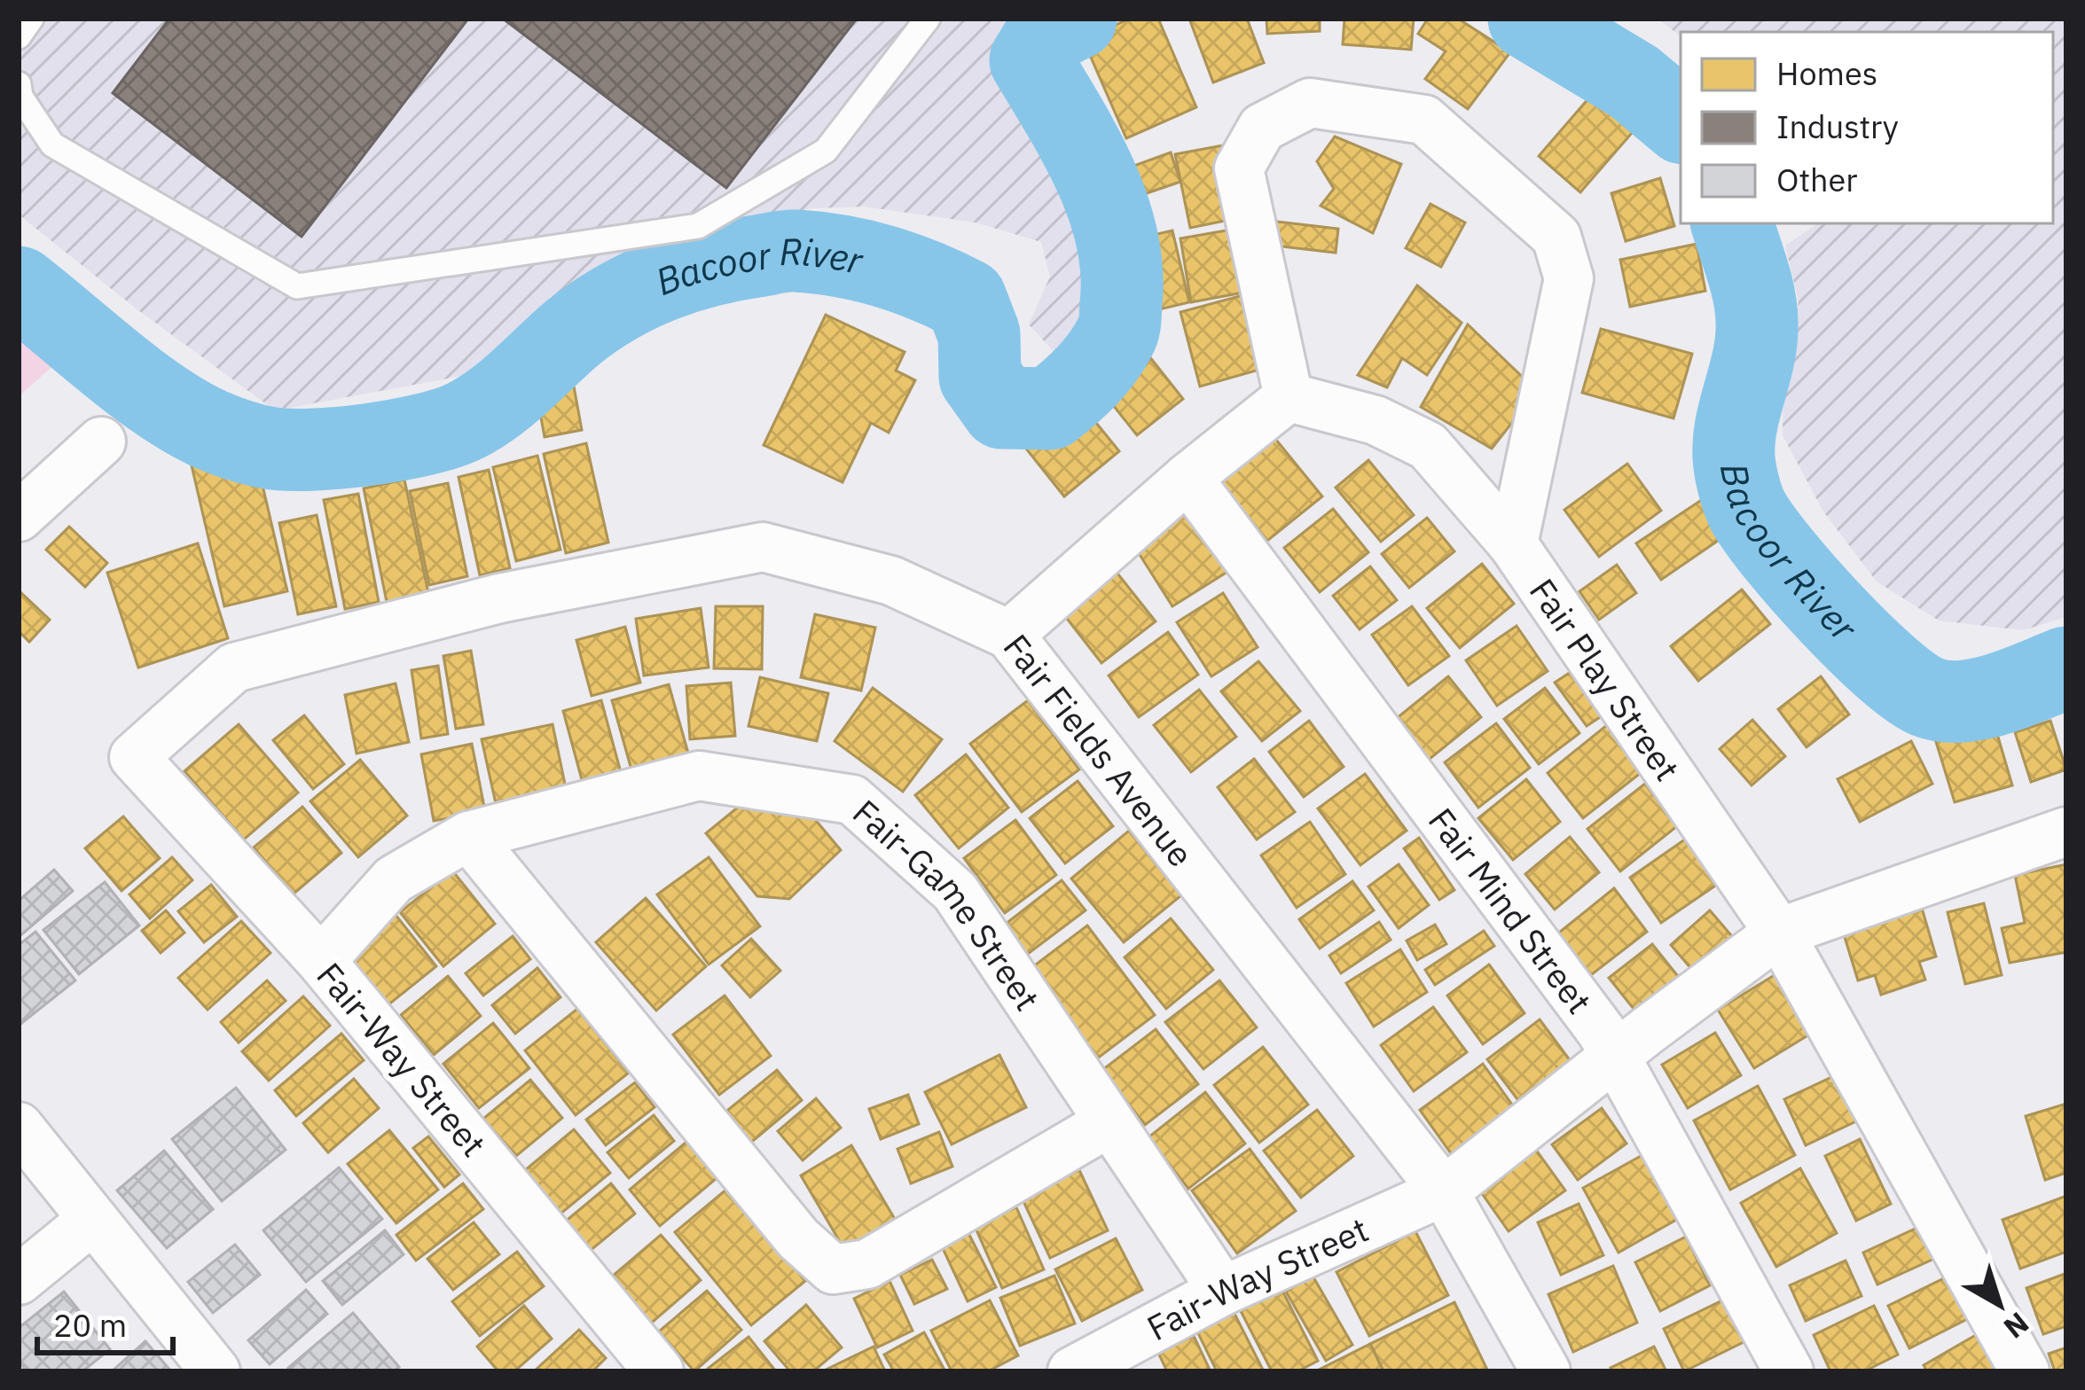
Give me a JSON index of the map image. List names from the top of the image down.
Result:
{
  "streets": {
    "street": [
      "Fair Play Street",
      "Fair Fields Avenue",
      "Fair-Game Street",
      "Fair Mind Street",
      "Fair-Way Street"
    ]
  },
  "crossings": [
    ["Fair Play Street", "Fair-Way Street"],
    ["Fair Fields Avenue", "Fair-Way Street"],
    ["Fair-Game Street", "Fair-Way Street"],
    ["Fair Mind Street", "Fair-Way Street"]
  ],
  "water": ["Bacoor River"],
  "legend": ["Homes", "Industry", "Other"],
  "scale_bar": "20 m",
  "north": "bottom right"
}
